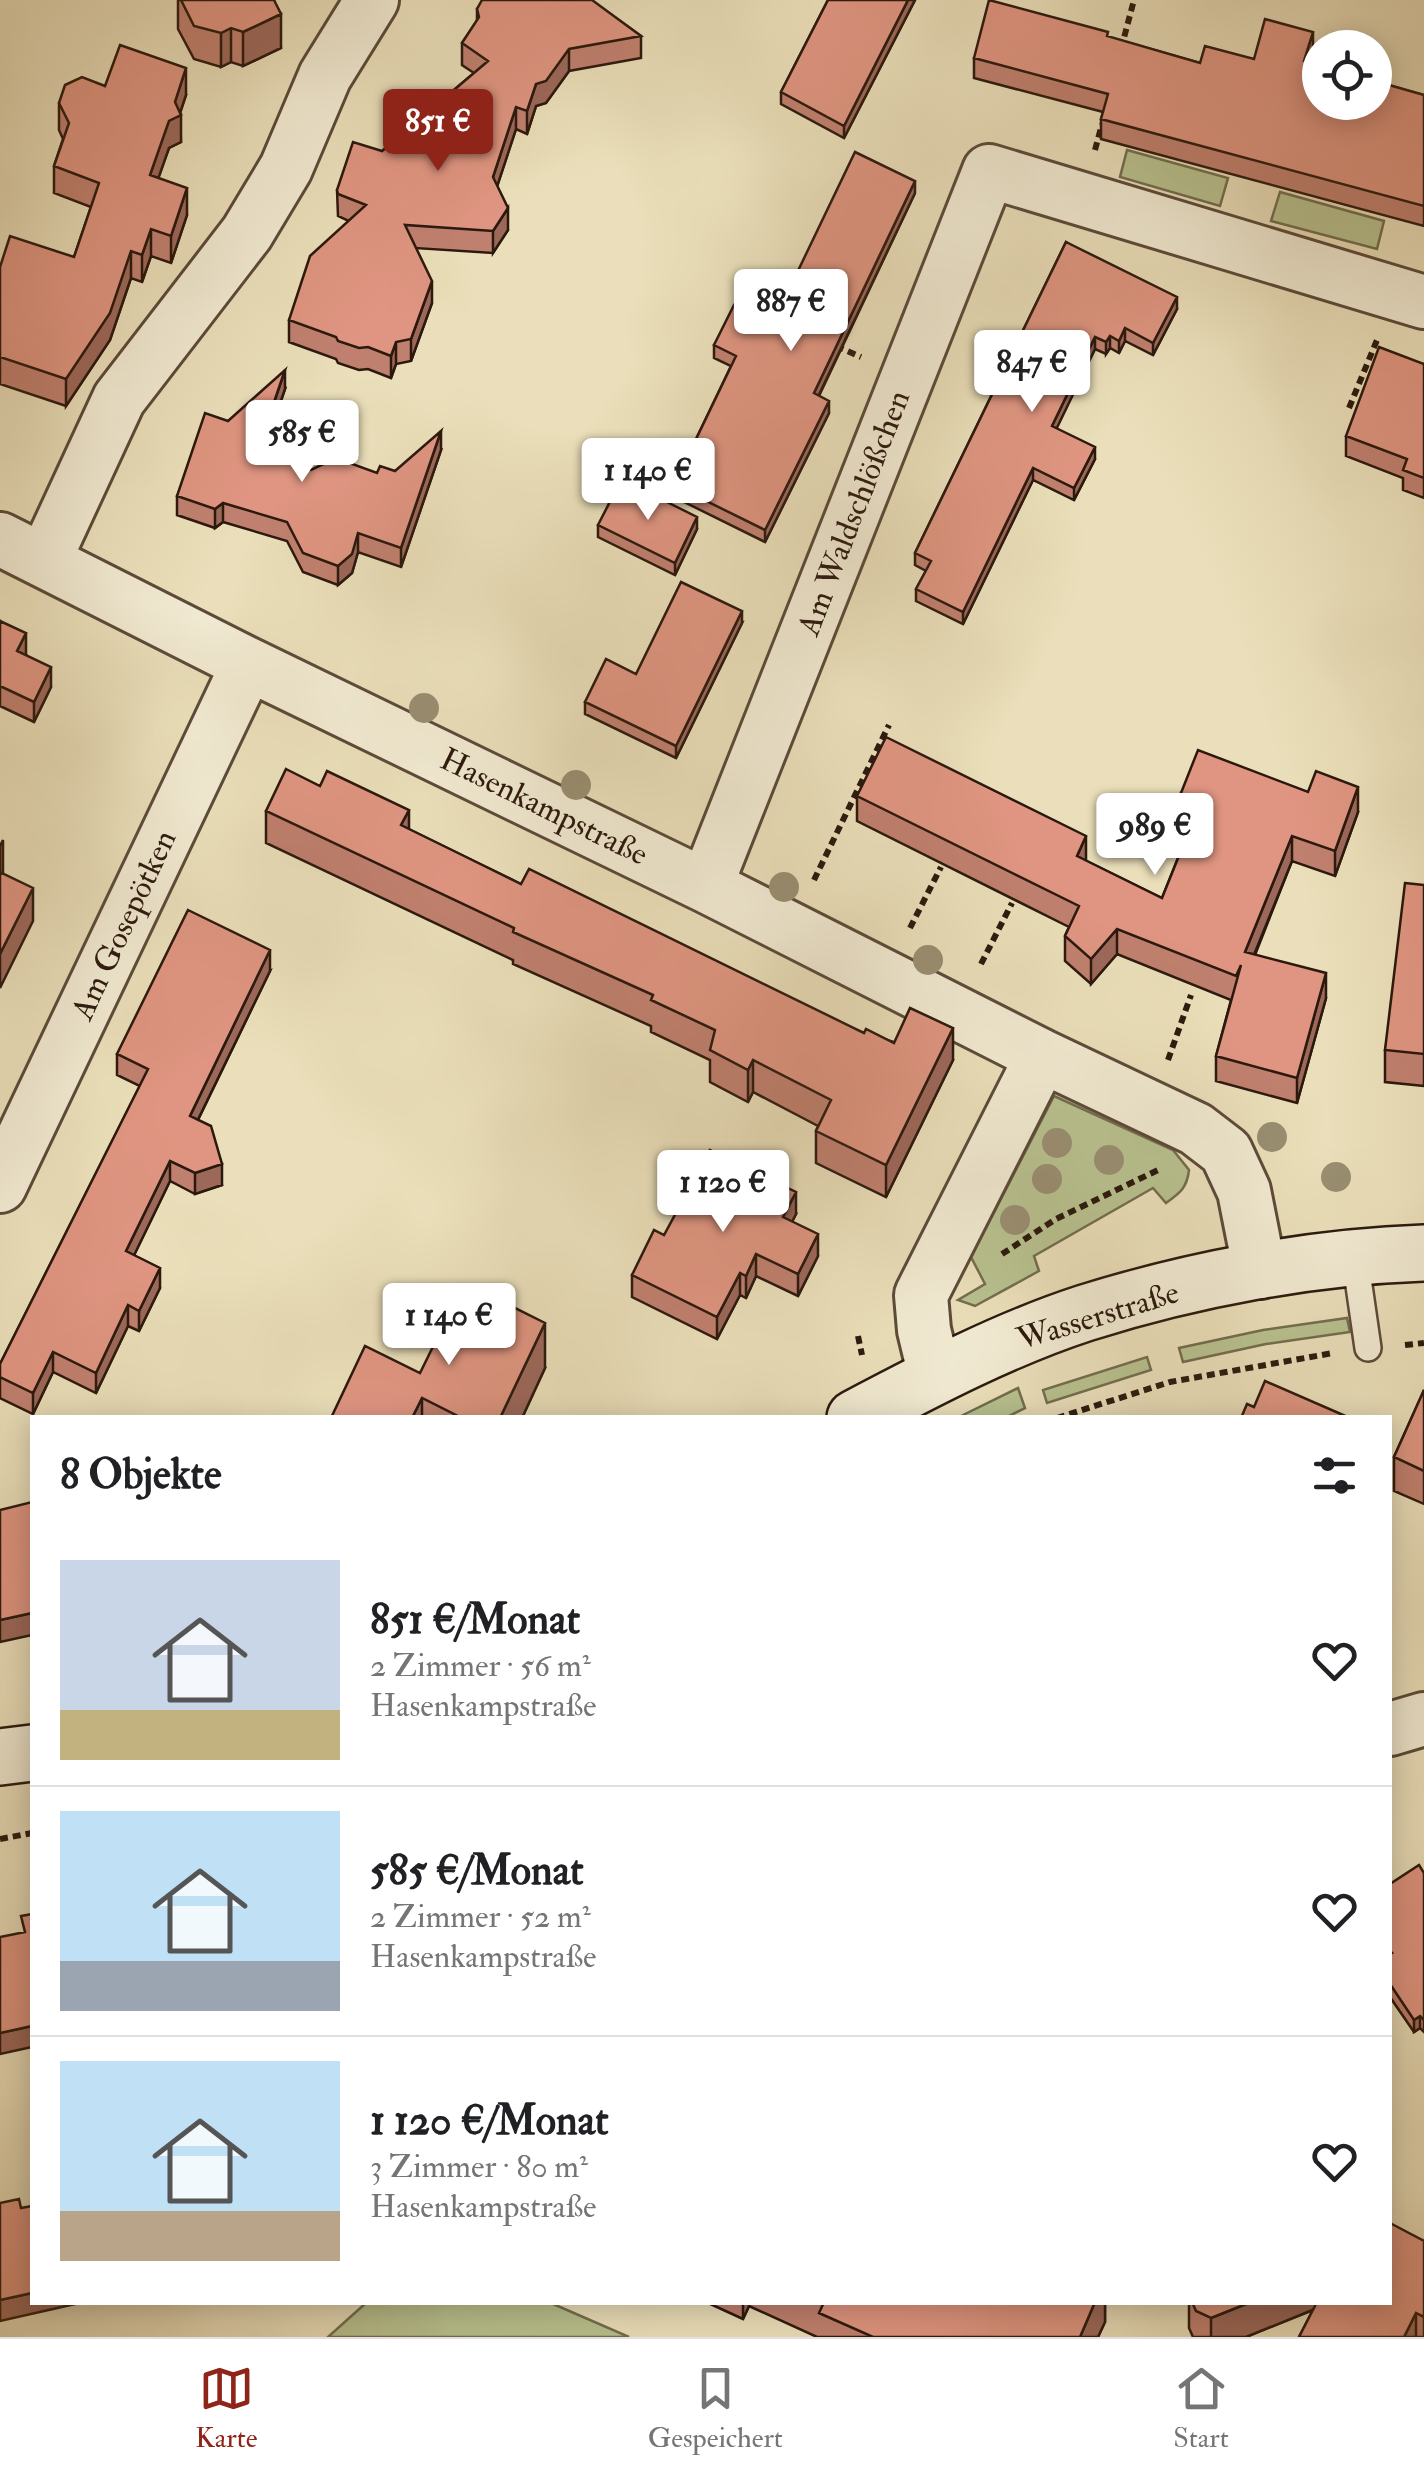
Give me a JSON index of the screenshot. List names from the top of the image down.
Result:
{
  "streets": {
    "main road": ["Wasserstraße"],
    "street": ["Am Waldschlößchen", "Hasenkampstraße", "Am Gosepötken"]
  },
  "crossings": [
    ["Am Waldschlößchen", "Hasenkampstraße"],
    ["Hasenkampstraße", "Am Gosepötken"],
    ["Hasenkampstraße", "Wasserstraße"]
  ],
  "page": {
    "price": [
      "851 €",
      "887 €",
      "847 €",
      "585 €",
      "1 140 €",
      "989 €",
      "1 120 €",
      "1 140 €"
    ],
    "heading": "8 Objekte",
    "list": [
      {
        "name": "851 €/Monat",
        "note": "2 Zimmer · 56 m² · Hasenkampstraße"
      },
      {
        "name": "585 €/Monat",
        "note": "2 Zimmer · 52 m² · Hasenkampstraße"
      },
      {
        "name": "1 120 €/Monat",
        "note": "3 Zimmer · 80 m² · Hasenkampstraße"
      }
    ],
    "tabs": ["Karte", "Gespeichert", "Start"]
  }
}
